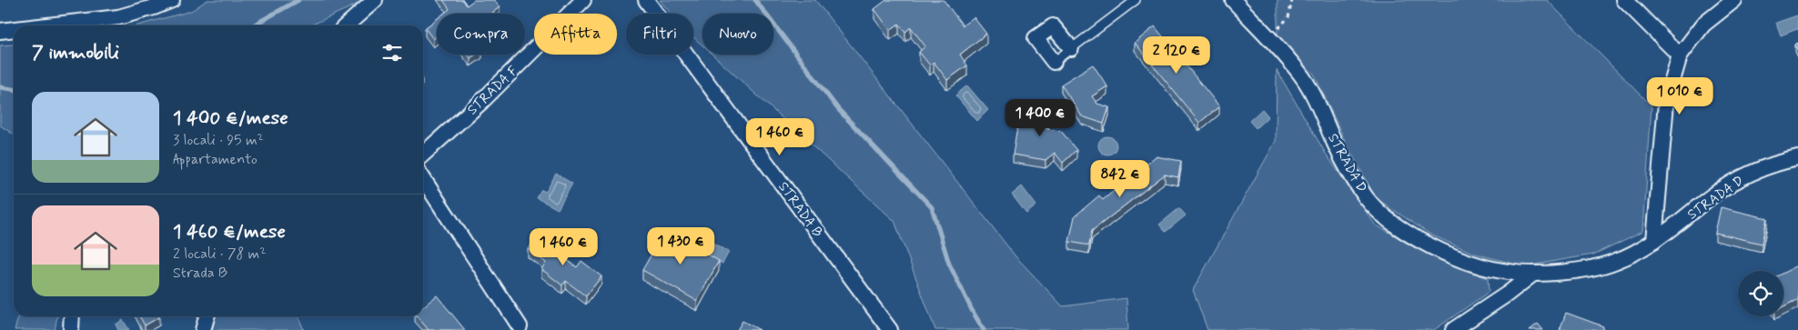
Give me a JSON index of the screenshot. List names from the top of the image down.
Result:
{
  "streets": {
    "street": ["STRADA F", "STRADA D", "STRADA B"]
  },
  "page": {
    "chip": [
      "Compra",
      "Affitta",
      "Filtri",
      "Nuovo"
    ],
    "heading": "7 immobili",
    "price": [
      "2 120 €",
      "1 010 €",
      "1 400 €",
      "1 460 €",
      "842 €",
      "1 430 €",
      "1 460 €"
    ],
    "list": [
      {
        "name": "1 400 €/mese",
        "note": "3 locali · 95 m² · Appartamento"
      },
      {
        "name": "1 460 €/mese",
        "note": "2 locali · 78 m² · Strada B"
      }
    ]
  }
}
